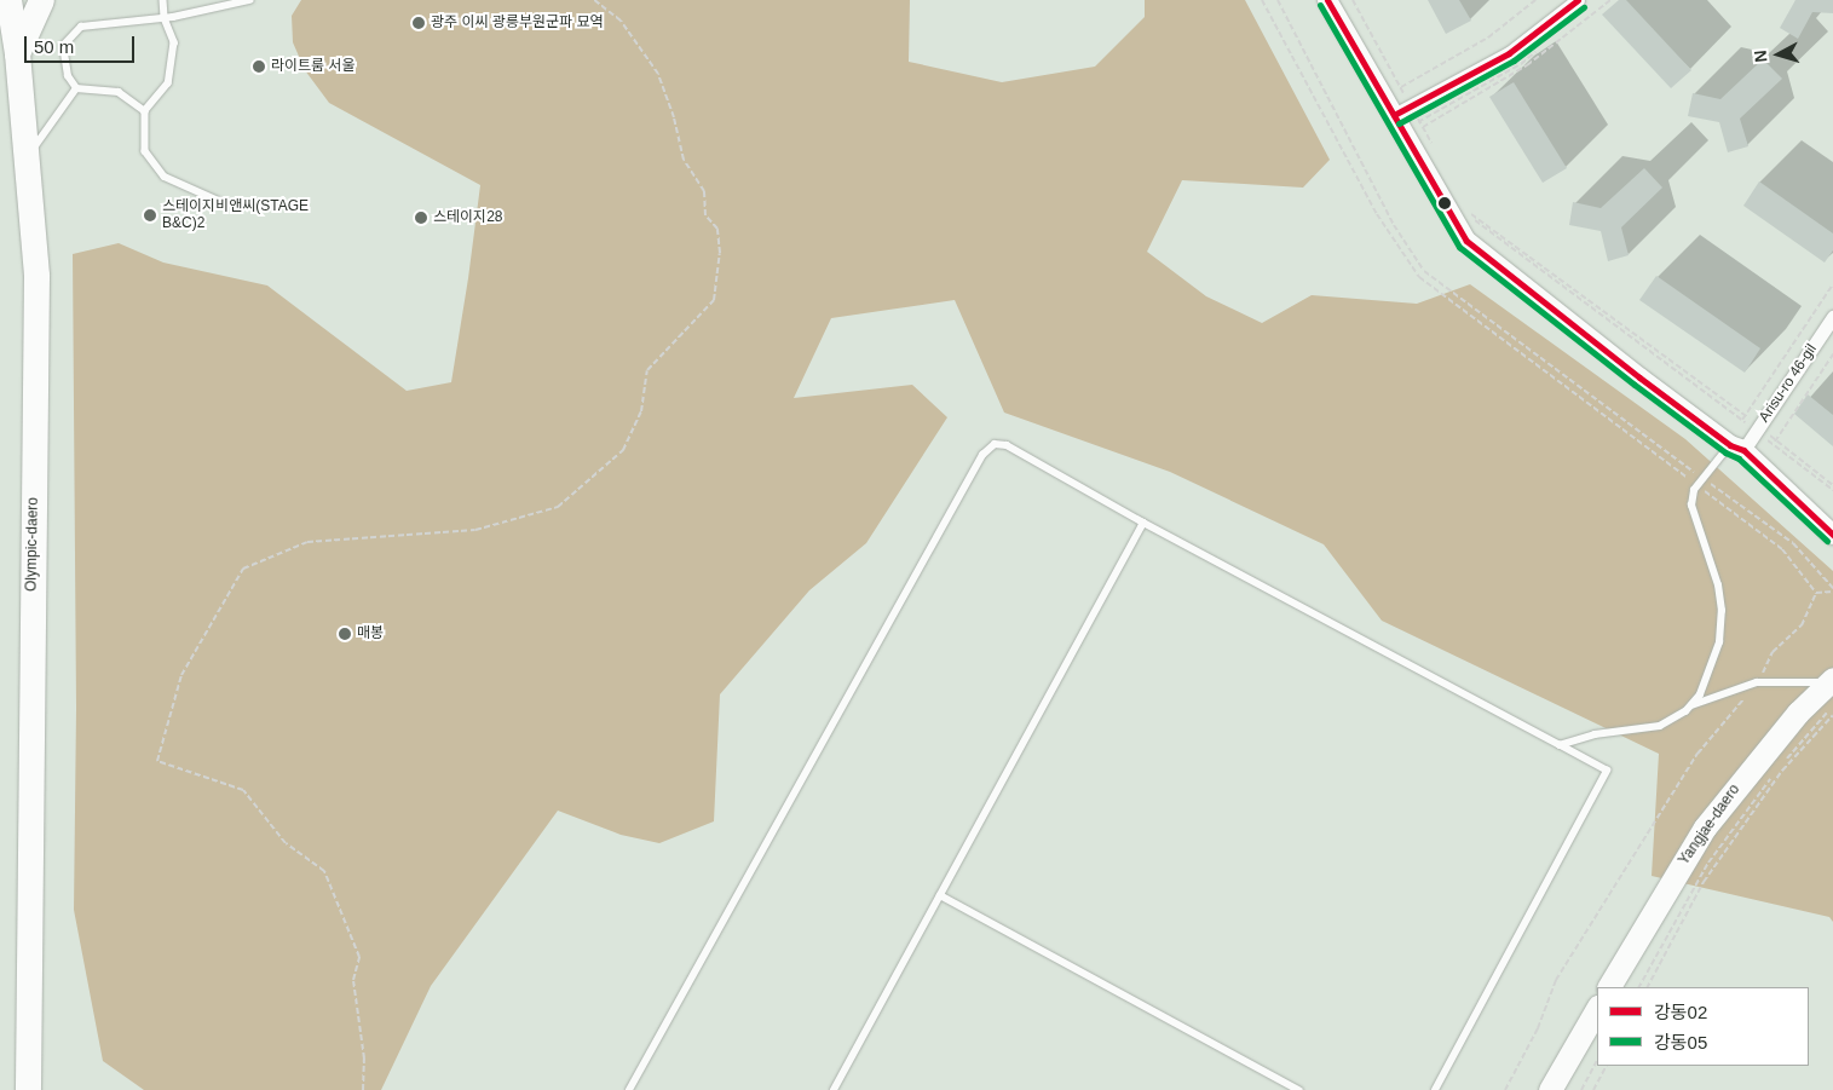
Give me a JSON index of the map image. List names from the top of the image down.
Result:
{
  "streets": {
    "highway": ["Olympic-daero"],
    "main road": ["Yangjae-daero"],
    "street": ["Arisu-ro 46-gil"]
  },
  "places": [
    "광주 이씨 광릉부원군파 묘역",
    "라이트룸 서울",
    "스테이지비앤씨(STAGE B&C)2",
    "스테이지28",
    "매봉"
  ],
  "lines": ["transit line 강동02", "transit line 강동05"],
  "legend": ["강동02", "강동05"],
  "scale_bar": "50 m",
  "north": "left"
}
